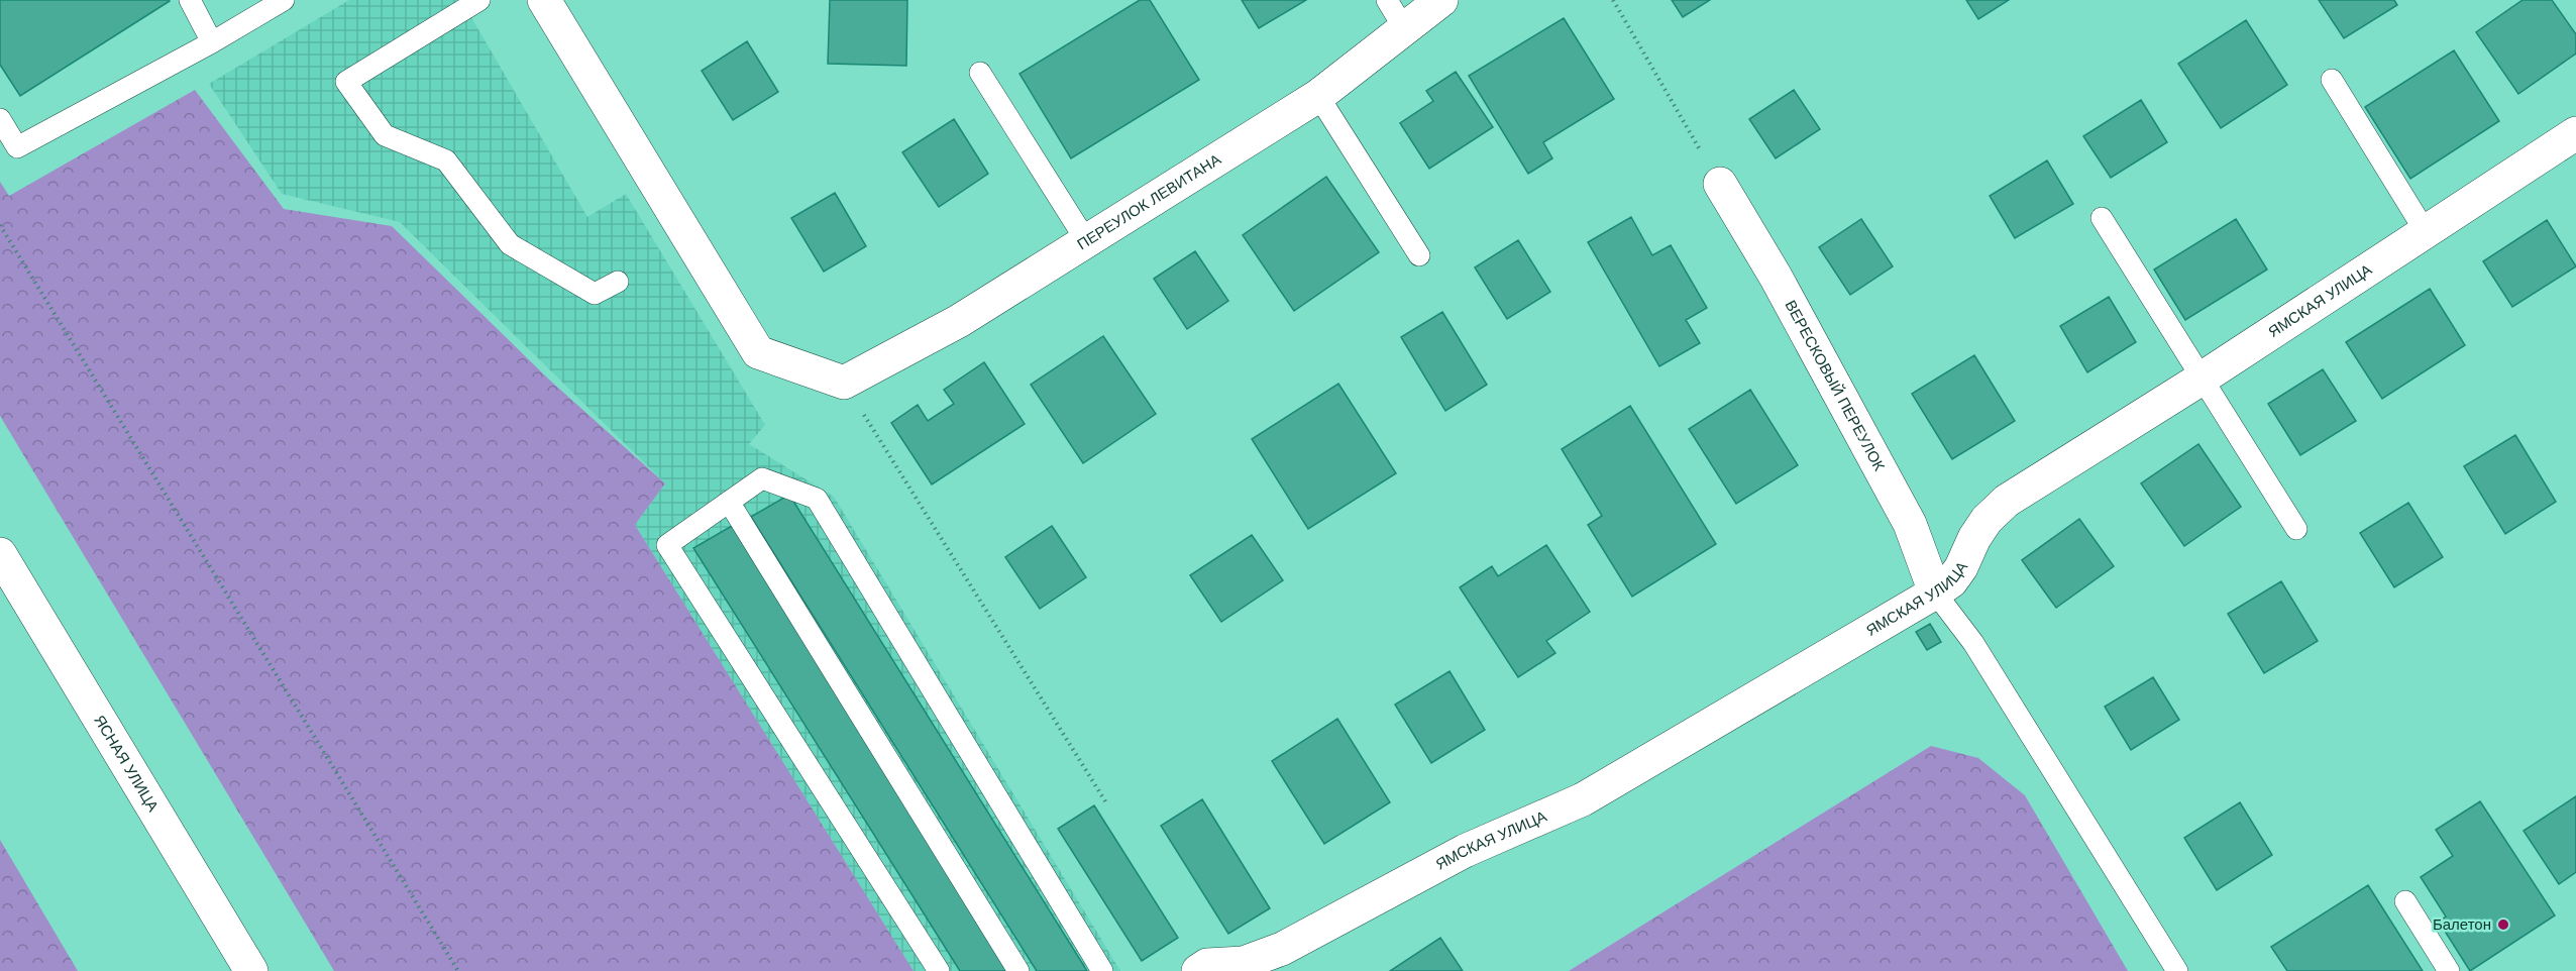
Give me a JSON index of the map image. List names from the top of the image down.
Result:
{
  "streets": {
    "street": [
      "ПЕРЕУЛОК ЛЕВИТАНА",
      "ЯМСКАЯ УЛИЦА",
      "ВЕРЕСКОВЫЙ ПЕРЕУЛОК",
      "ЯСНАЯ УЛИЦА"
    ]
  },
  "crossings": [
    ["ЯМСКАЯ УЛИЦА", "ВЕРЕСКОВЫЙ ПЕРЕУЛОК"]
  ],
  "places": ["Балетон"]
}
